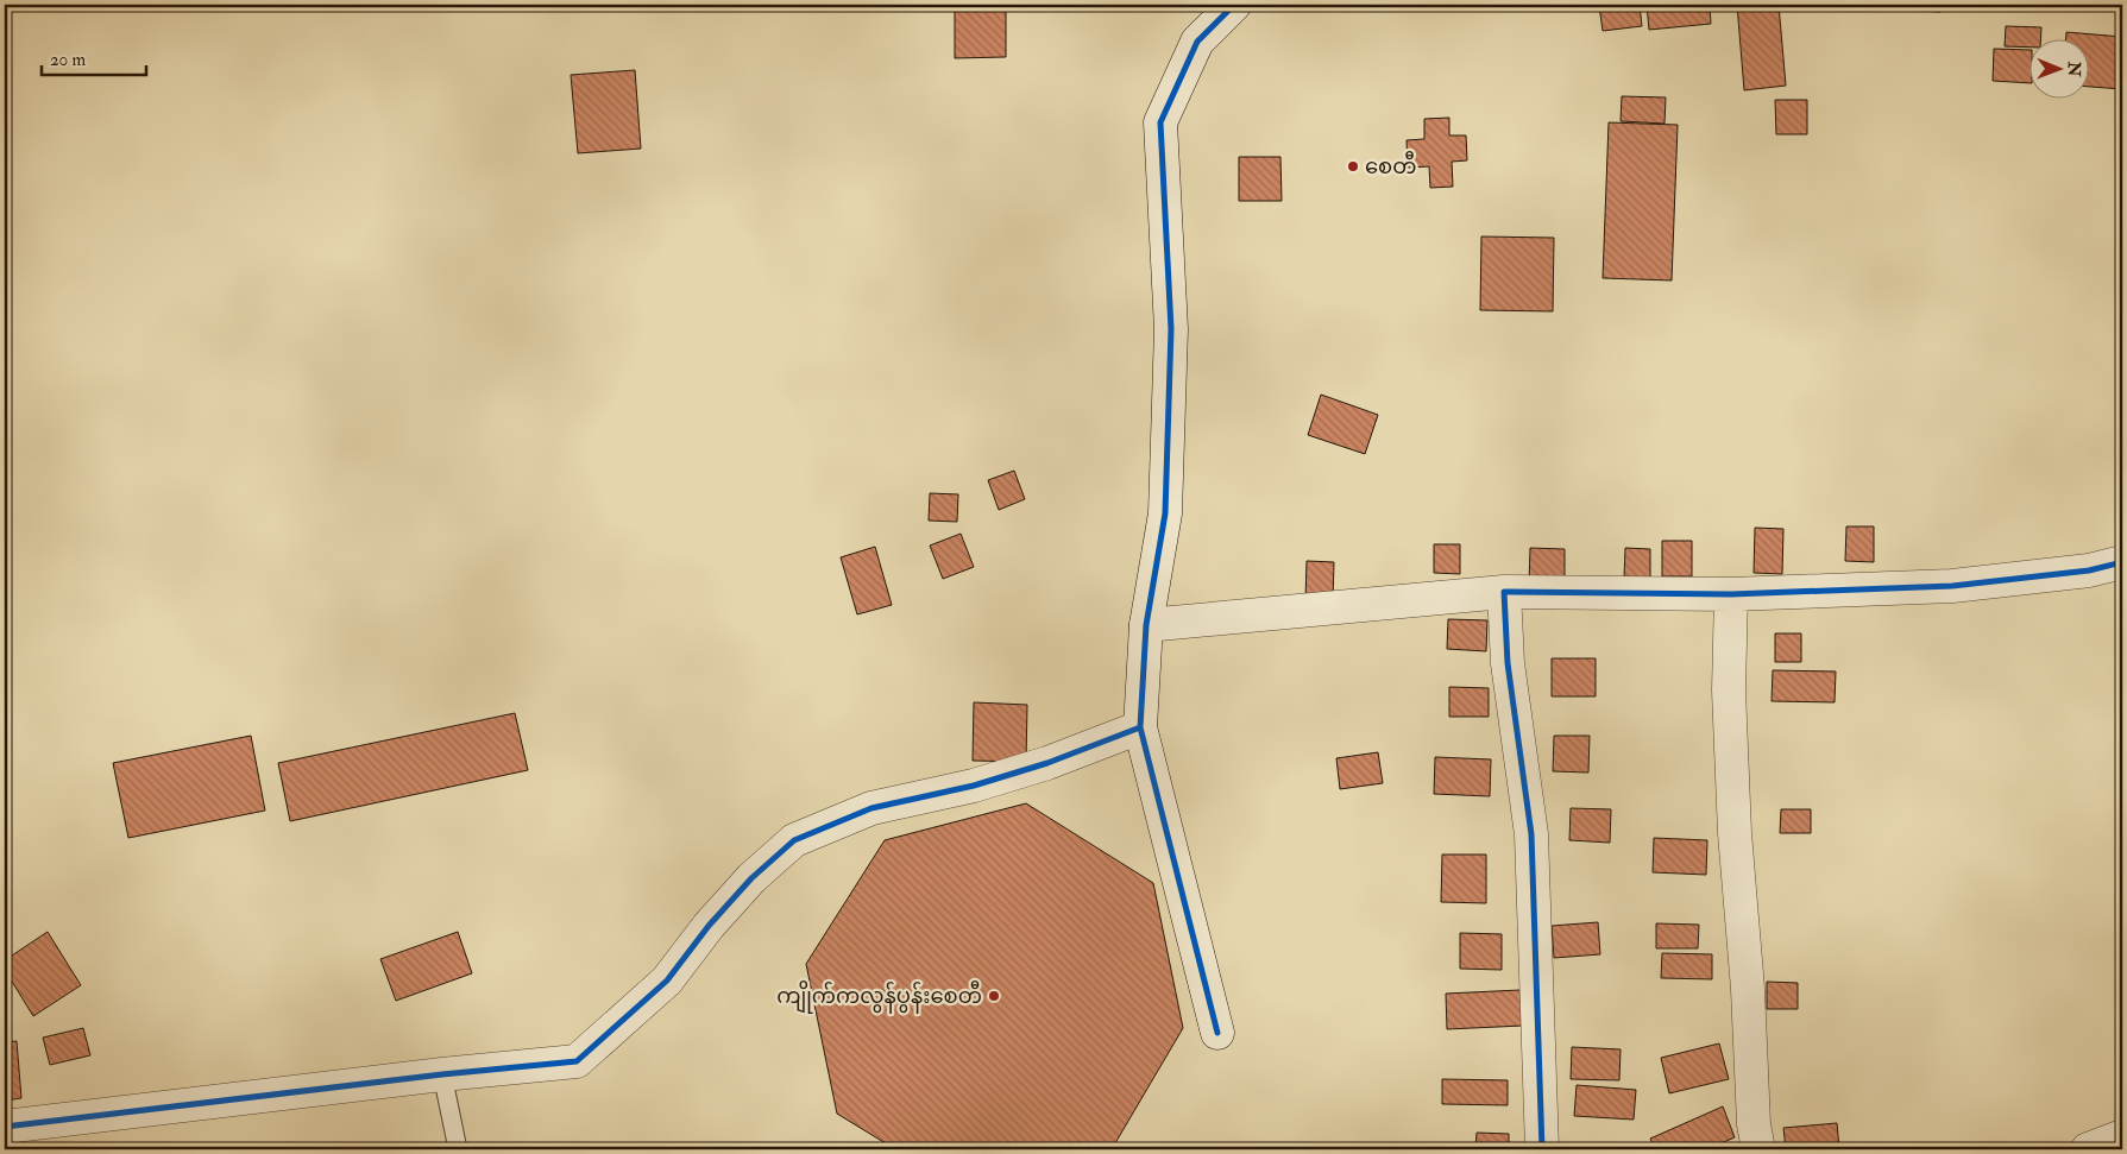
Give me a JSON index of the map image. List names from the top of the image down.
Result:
{
  "places": ["စေတီ", "ကျိုက်ကလွန်ပွန်းစေတီ"],
  "scale_bar": "20 m",
  "north": "right"
}
